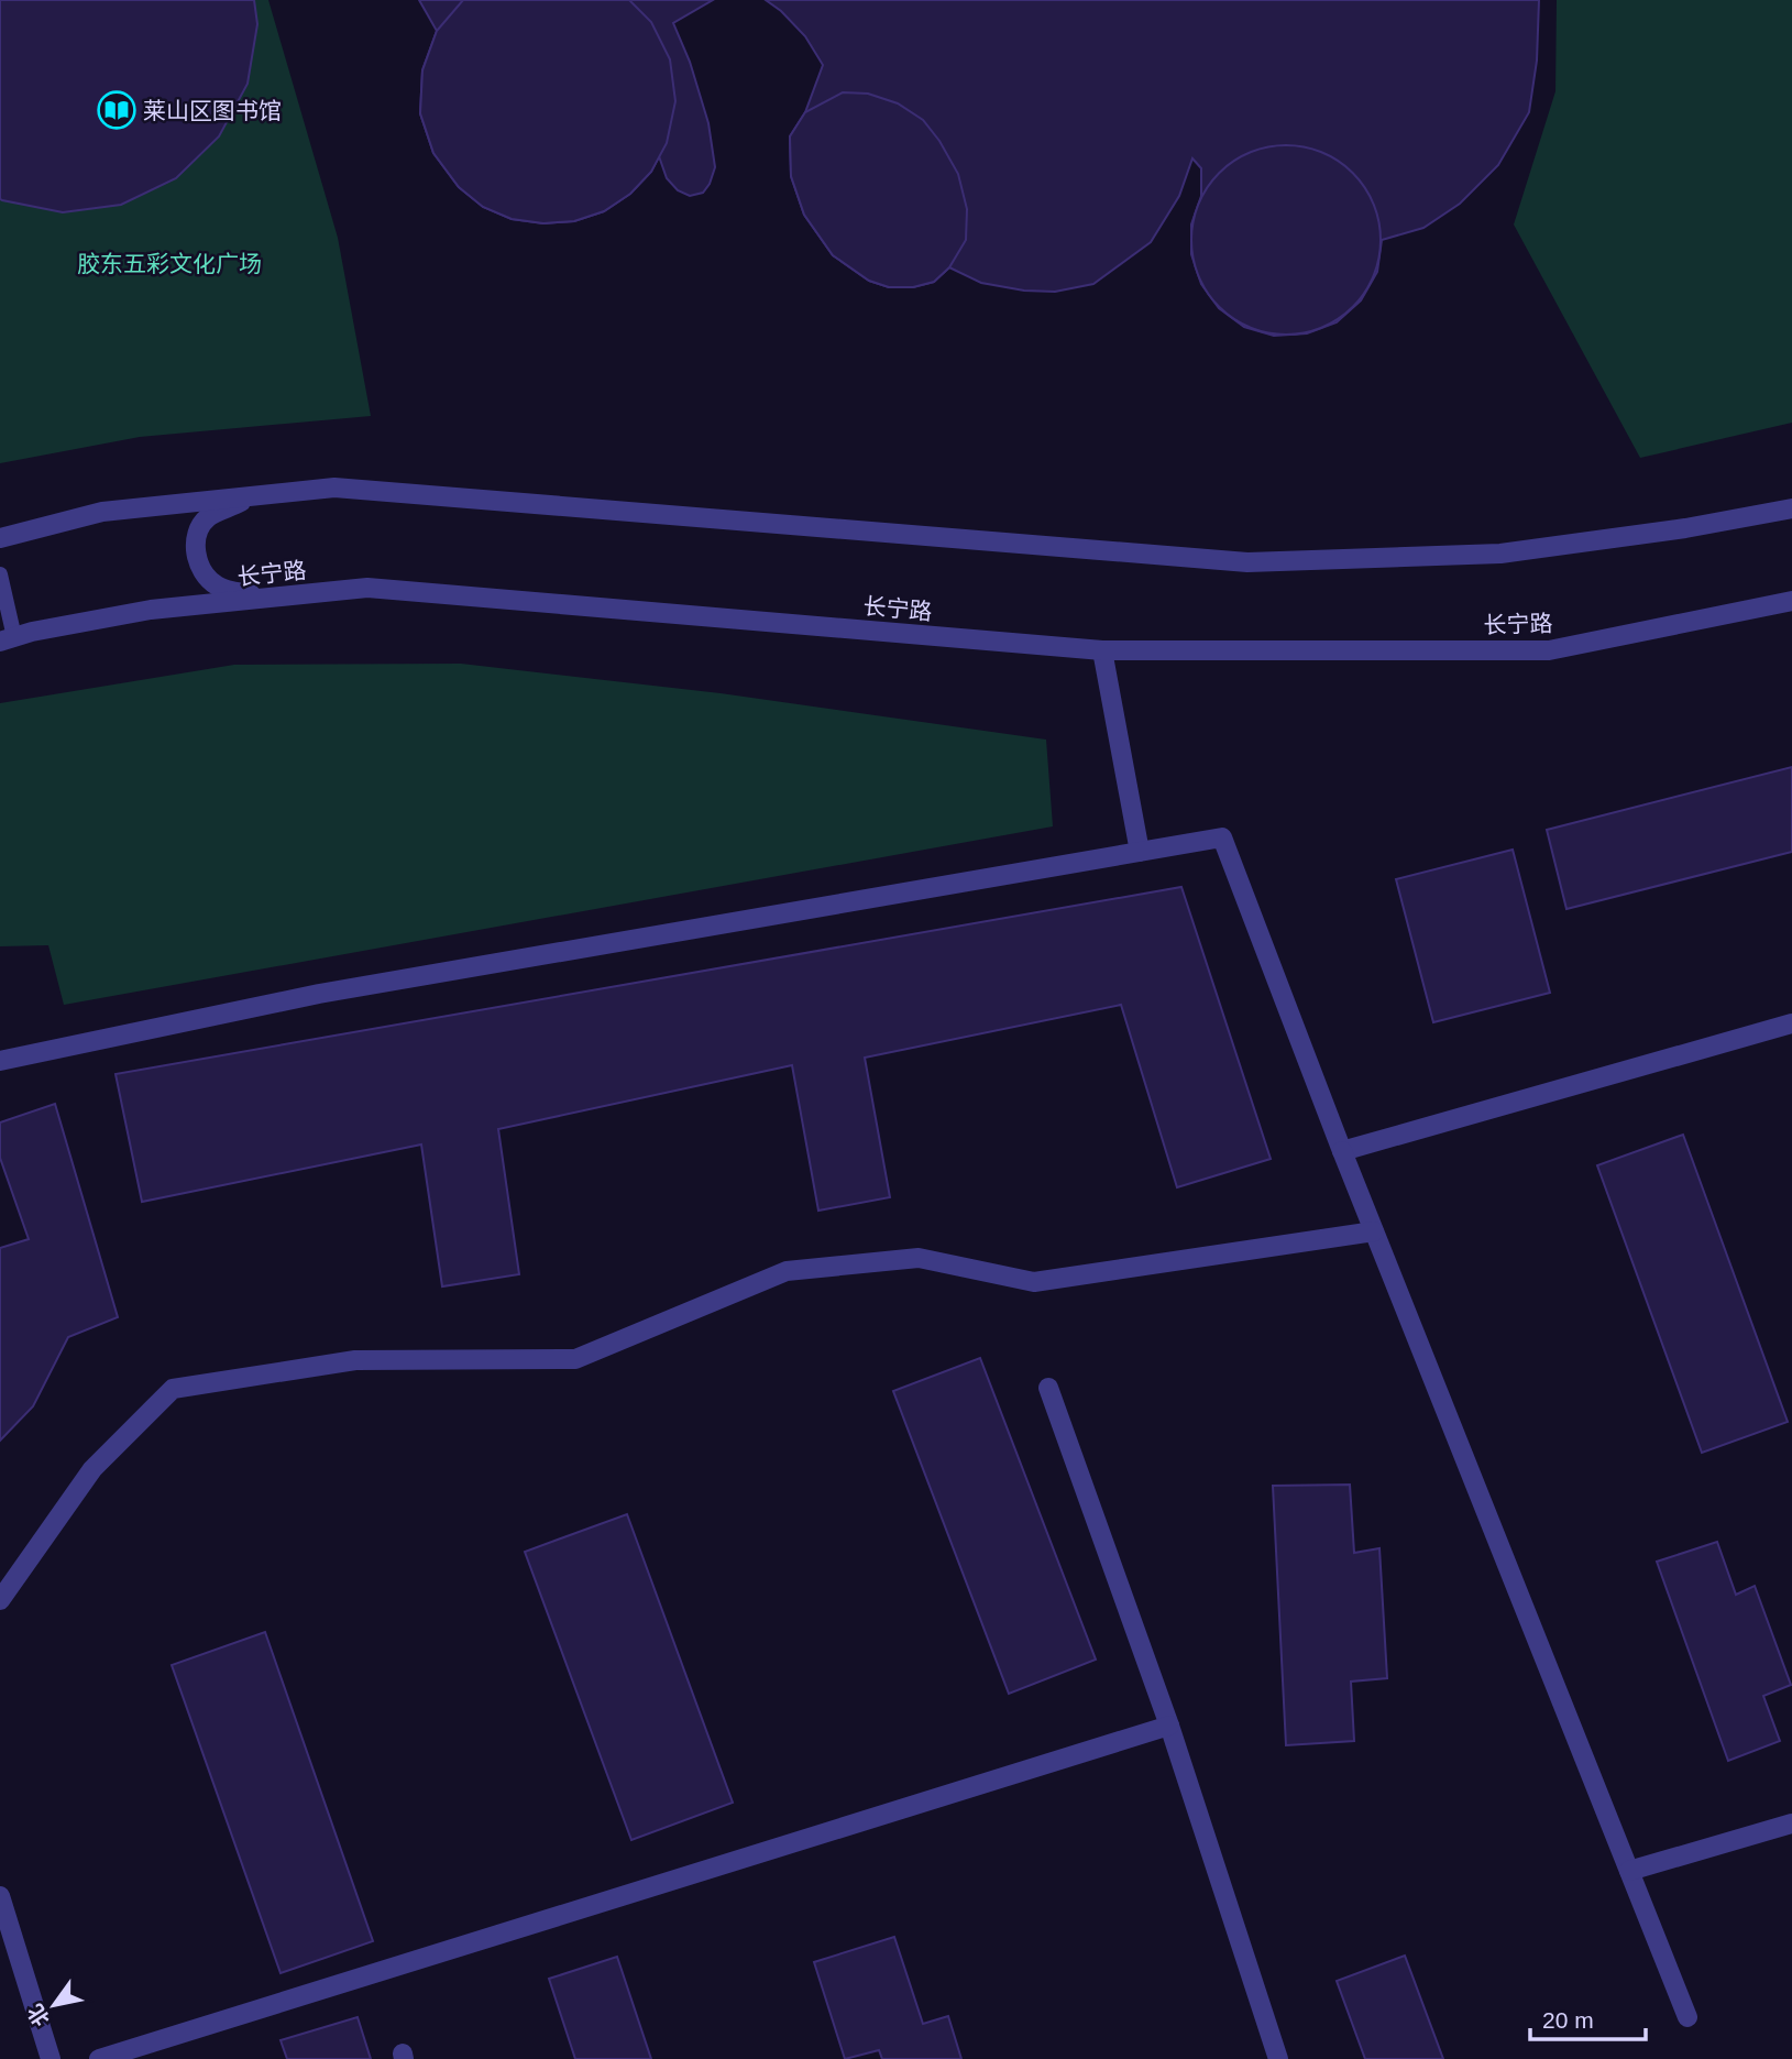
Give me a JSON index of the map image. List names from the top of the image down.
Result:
{
  "streets": {
    "street": ["长宁路"]
  },
  "parks": ["胶东五彩文化广场"],
  "places": {
    "library": ["莱山区图书馆"]
  },
  "scale_bar": "20 m",
  "north": "bottom left"
}
